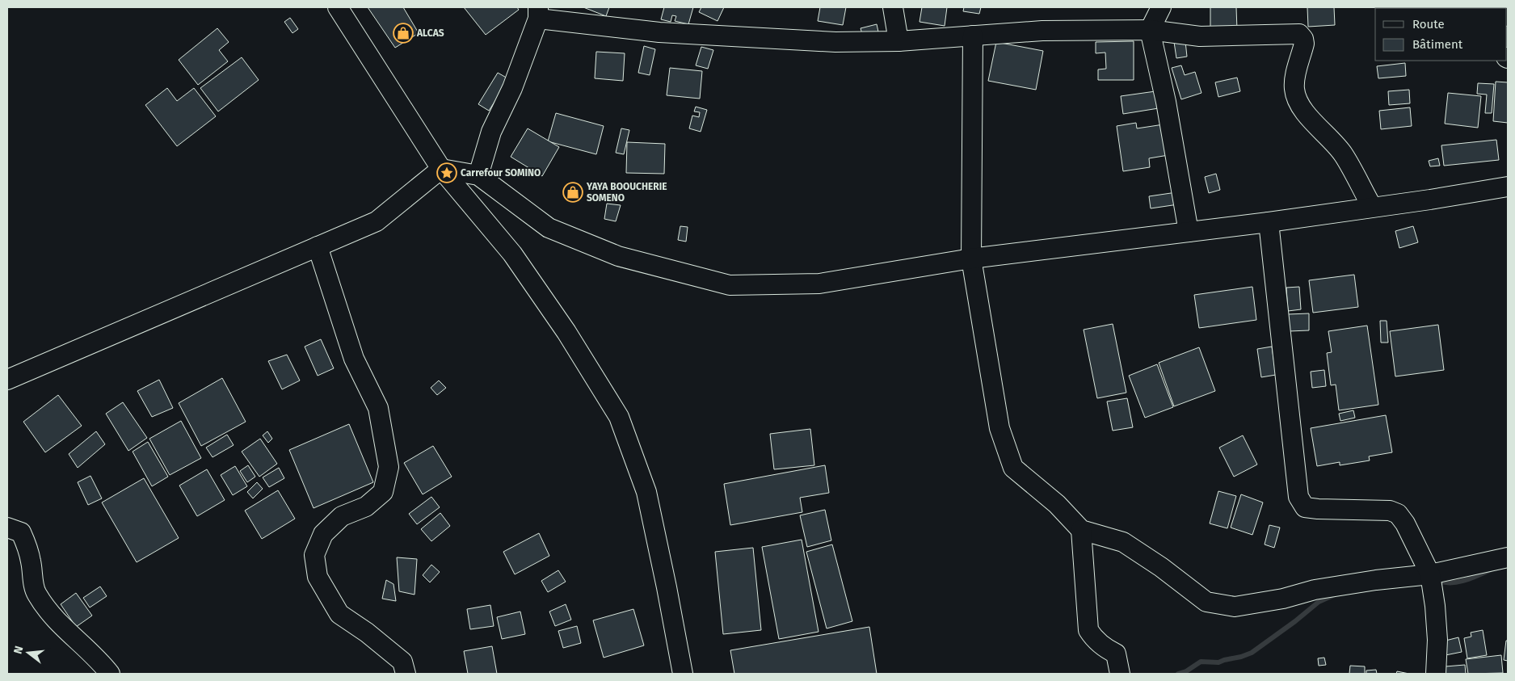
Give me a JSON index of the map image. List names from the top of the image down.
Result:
{
  "places": {
    "shop": ["ALCAS", "YAYA BOOUCHERIE SOMENO"],
    "place": ["Carrefour SOMINO"]
  },
  "legend": ["Route", "Bâtiment"],
  "north": "left"
}
